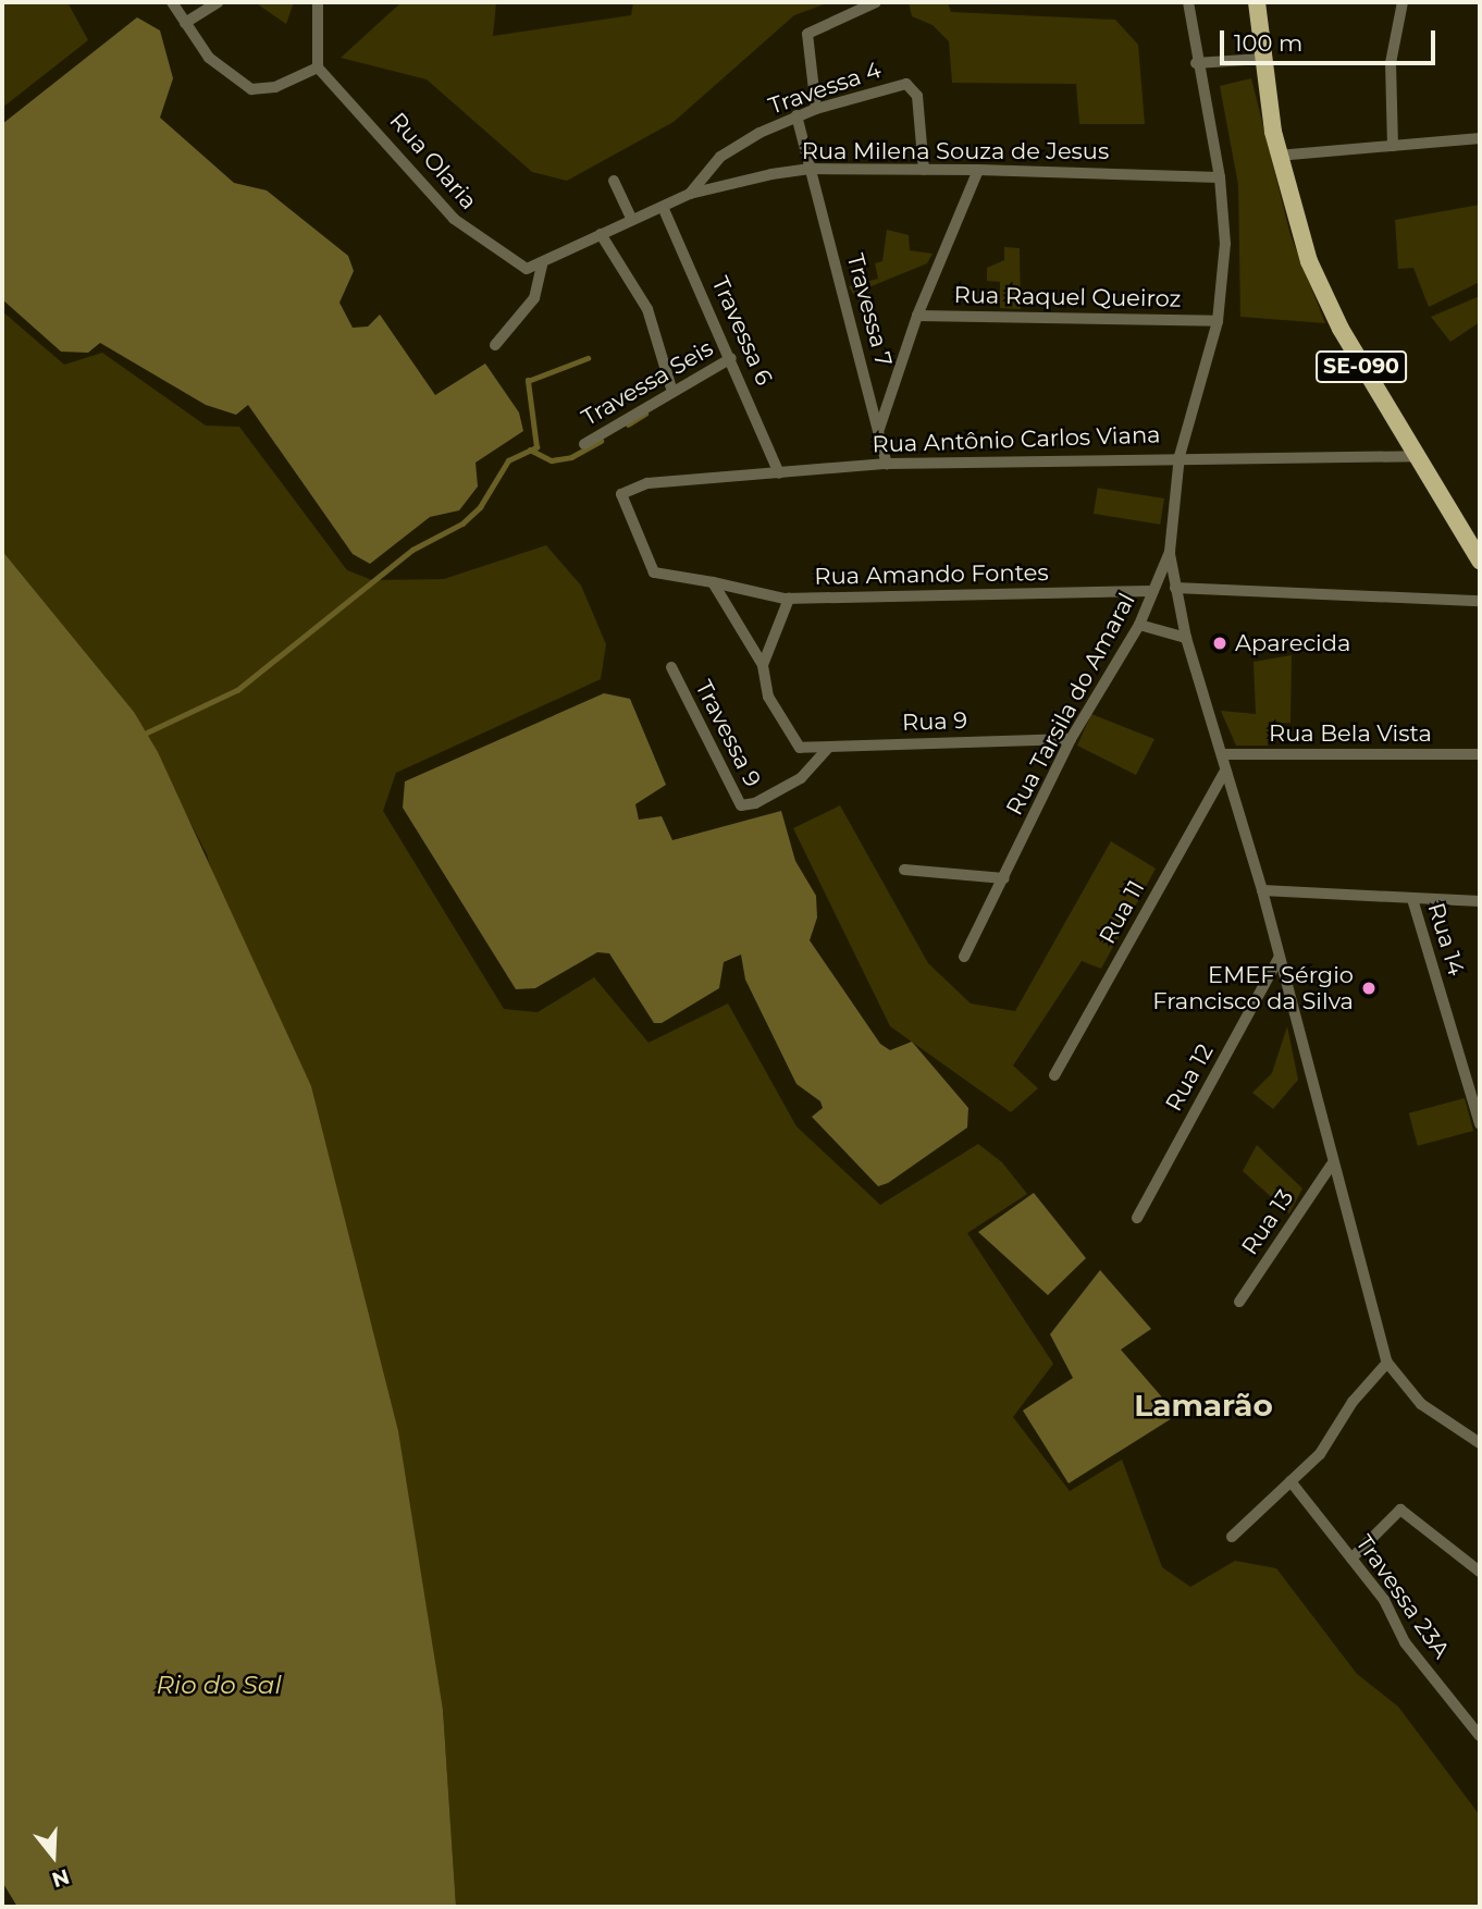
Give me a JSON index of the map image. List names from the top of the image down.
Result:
{
  "streets": {
    "main road": ["SE-090"],
    "street": [
      "Travessa 4",
      "Rua Milena Souza de Jesus",
      "Rua Olaria",
      "Rua Raquel Queiroz",
      "Travessa 7",
      "Travessa 6",
      "Travessa Seis",
      "Rua Antônio Carlos Viana",
      "Rua Amando Fontes",
      "Rua Tarsila do Amaral",
      "Rua 9",
      "Travessa 9",
      "Rua Bela Vista",
      "Rua 11",
      "Rua 14",
      "Rua 12",
      "Rua 13",
      "Travessa 23A"
    ]
  },
  "crossings": [
    ["Travessa 4", "Rua Milena Souza de Jesus"],
    ["Travessa 4", "Travessa 7"],
    ["Rua Milena Souza de Jesus", "Rua Olaria"],
    ["Rua Milena Souza de Jesus", "Travessa 7"],
    ["Rua Milena Souza de Jesus", "Travessa 6"],
    ["Travessa 7", "Rua Antônio Carlos Viana"],
    ["Travessa 6", "Travessa Seis"],
    ["Travessa 6", "Rua Antônio Carlos Viana"],
    ["SE-090", "Rua Antônio Carlos Viana"],
    ["Rua Antônio Carlos Viana", "Rua Amando Fontes"],
    ["Rua Amando Fontes", "Rua Tarsila do Amaral"],
    ["Rua Tarsila do Amaral", "Rua 9"],
    ["Rua 9", "Travessa 9"]
  ],
  "districts": ["Lamarão"],
  "water": ["Rio do Sal"],
  "places": ["Aparecida", "EMEF Sérgio Francisco da Silva"],
  "scale_bar": "100 m",
  "north": "bottom"
}
